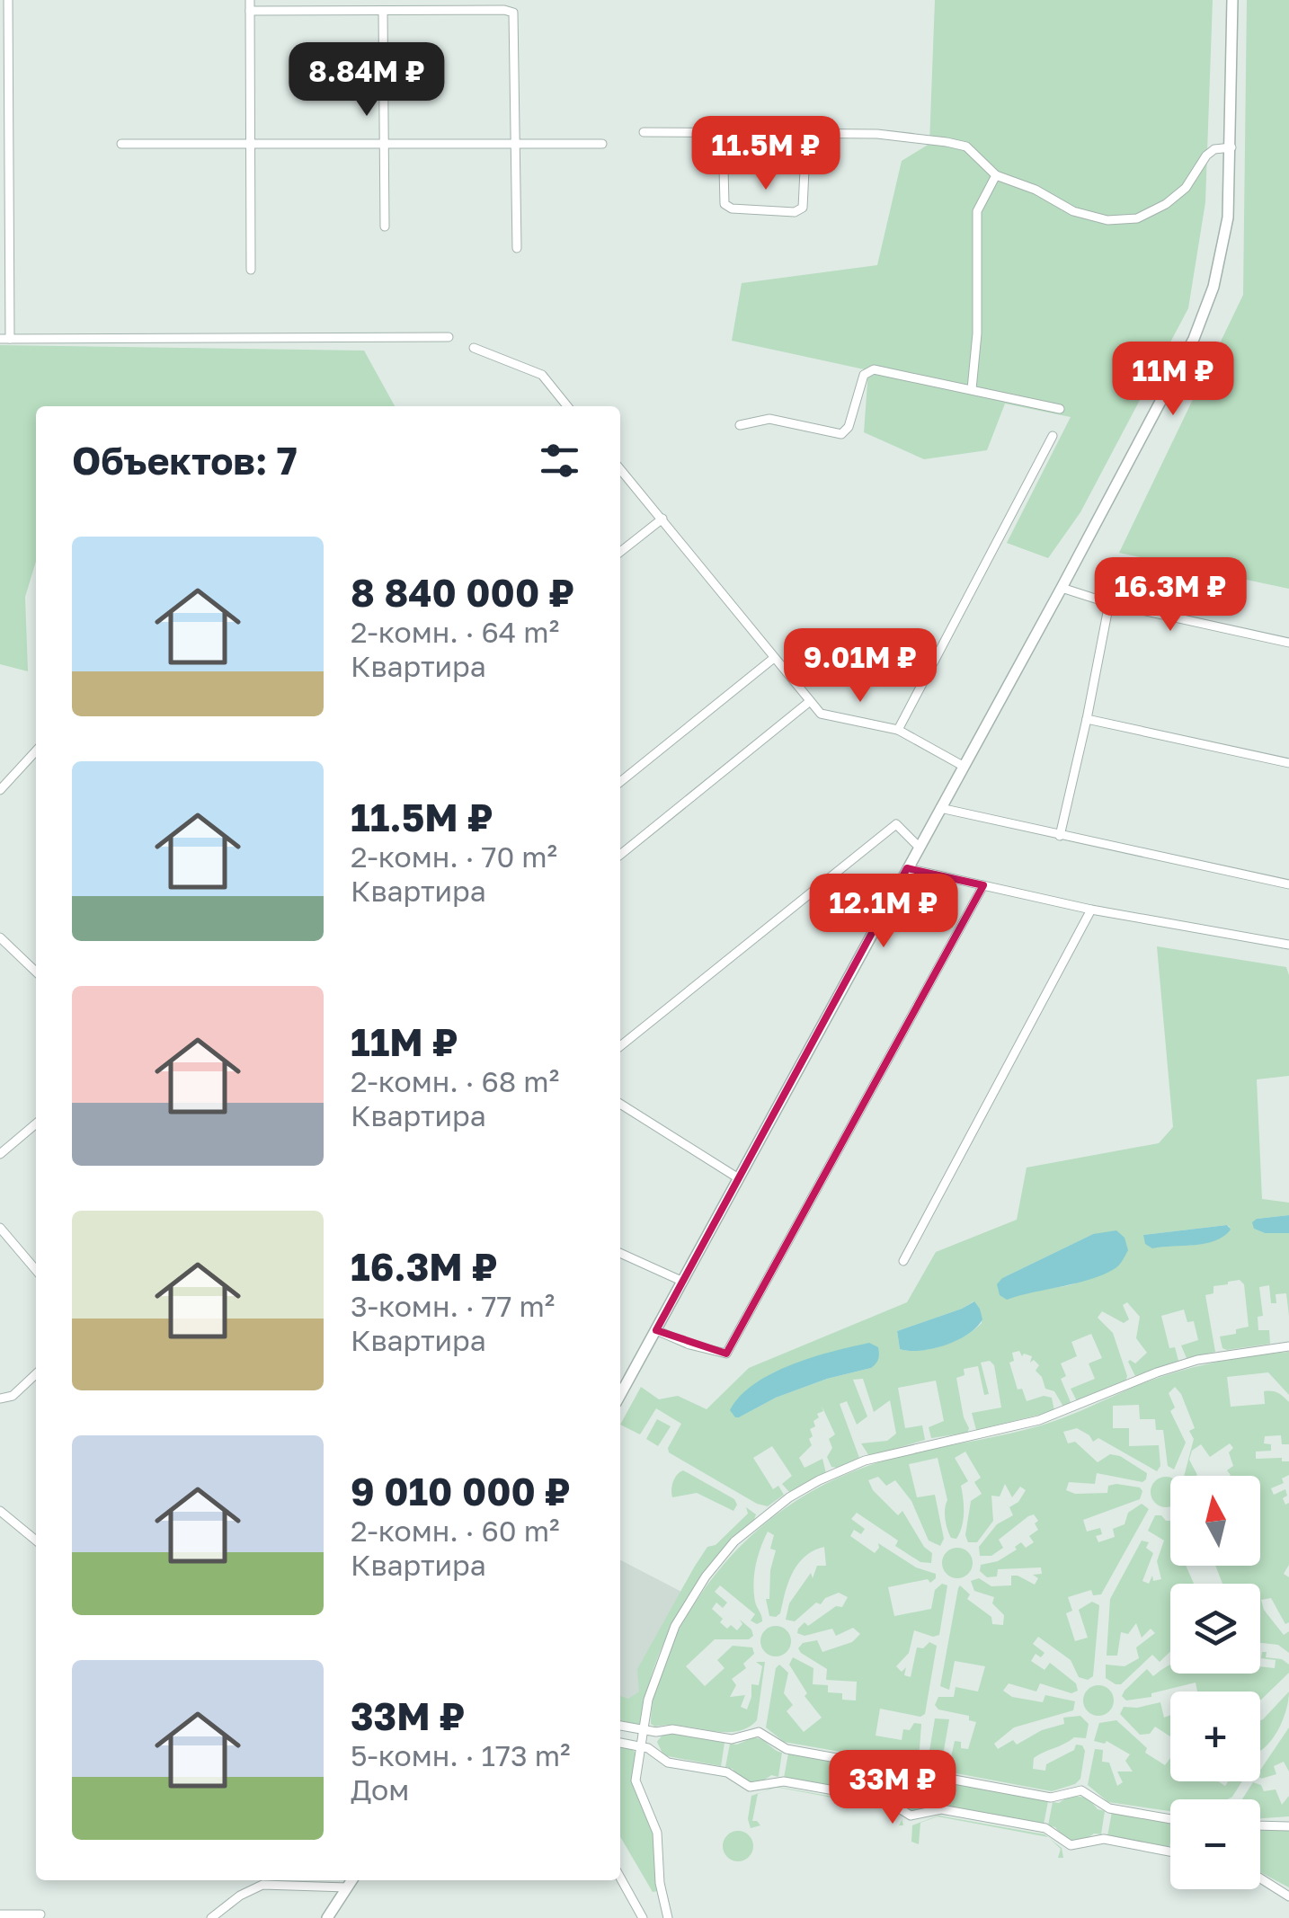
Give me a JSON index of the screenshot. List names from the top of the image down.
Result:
{
  "north": "top",
  "page": {
    "price": [
      "8.84M ₽",
      "11.5M ₽",
      "11M ₽",
      "16.3M ₽",
      "9.01M ₽",
      "12.1M ₽",
      "33M ₽"
    ],
    "heading": "Объектов: 7",
    "list": [
      {
        "name": "8 840 000 ₽",
        "note": "2-комн. · 64 m² · Квартира"
      },
      {
        "name": "11.5M ₽",
        "note": "2-комн. · 70 m² · Квартира"
      },
      {
        "name": "11M ₽",
        "note": "2-комн. · 68 m² · Квартира"
      },
      {
        "name": "16.3M ₽",
        "note": "3-комн. · 77 m² · Квартира"
      },
      {
        "name": "9 010 000 ₽",
        "note": "2-комн. · 60 m² · Квартира"
      },
      {
        "name": "33M ₽",
        "note": "5-комн. · 173 m² · Дом"
      }
    ],
    "map_buttons": ["+", "−"]
  }
}
